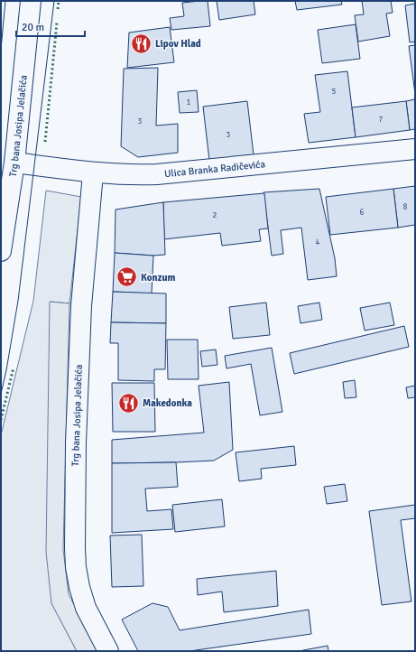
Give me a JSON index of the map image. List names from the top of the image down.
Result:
{
  "streets": {
    "street": ["Trg bana Josipa Jelačića", "Ulica Branka Radičevića"]
  },
  "crossings": [
    ["Trg bana Josipa Jelačića", "Ulica Branka Radičevića"]
  ],
  "places": {
    "restaurant": ["Lipov Hlad", "Makedonka"],
    "supermarket": ["Konzum"]
  },
  "house_numbers": [
    "5",
    "1",
    "7",
    "3",
    "3",
    "8",
    "6",
    "2",
    "4"
  ],
  "scale_bar": "20 m"
}
